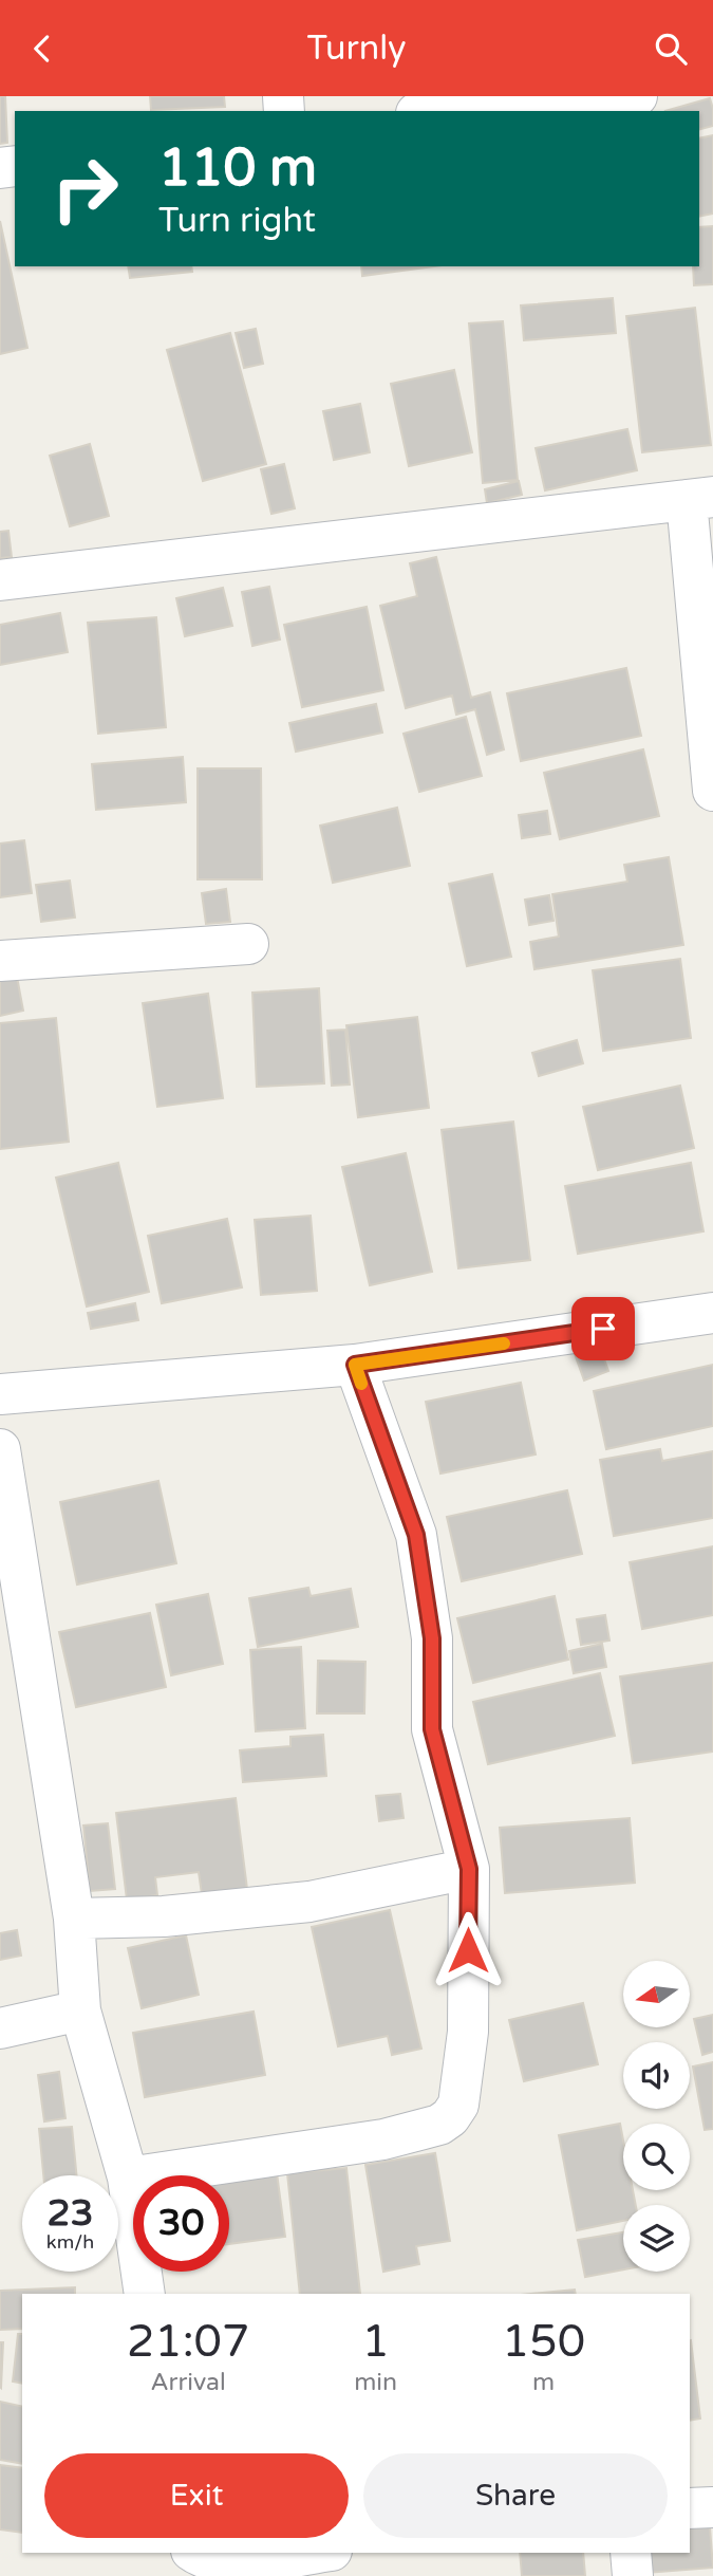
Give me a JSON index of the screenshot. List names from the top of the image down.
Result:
{
  "north": "left",
  "page": {
    "header": "Turnly",
    "turn": ["110 m", "Turn right"],
    "speed": "23 km/h",
    "limit": "30",
    "eta": [
      "21:07",
      "Arrival",
      "1",
      "min",
      "150",
      "m"
    ],
    "buttons": ["Exit", "Share"]
  }
}
